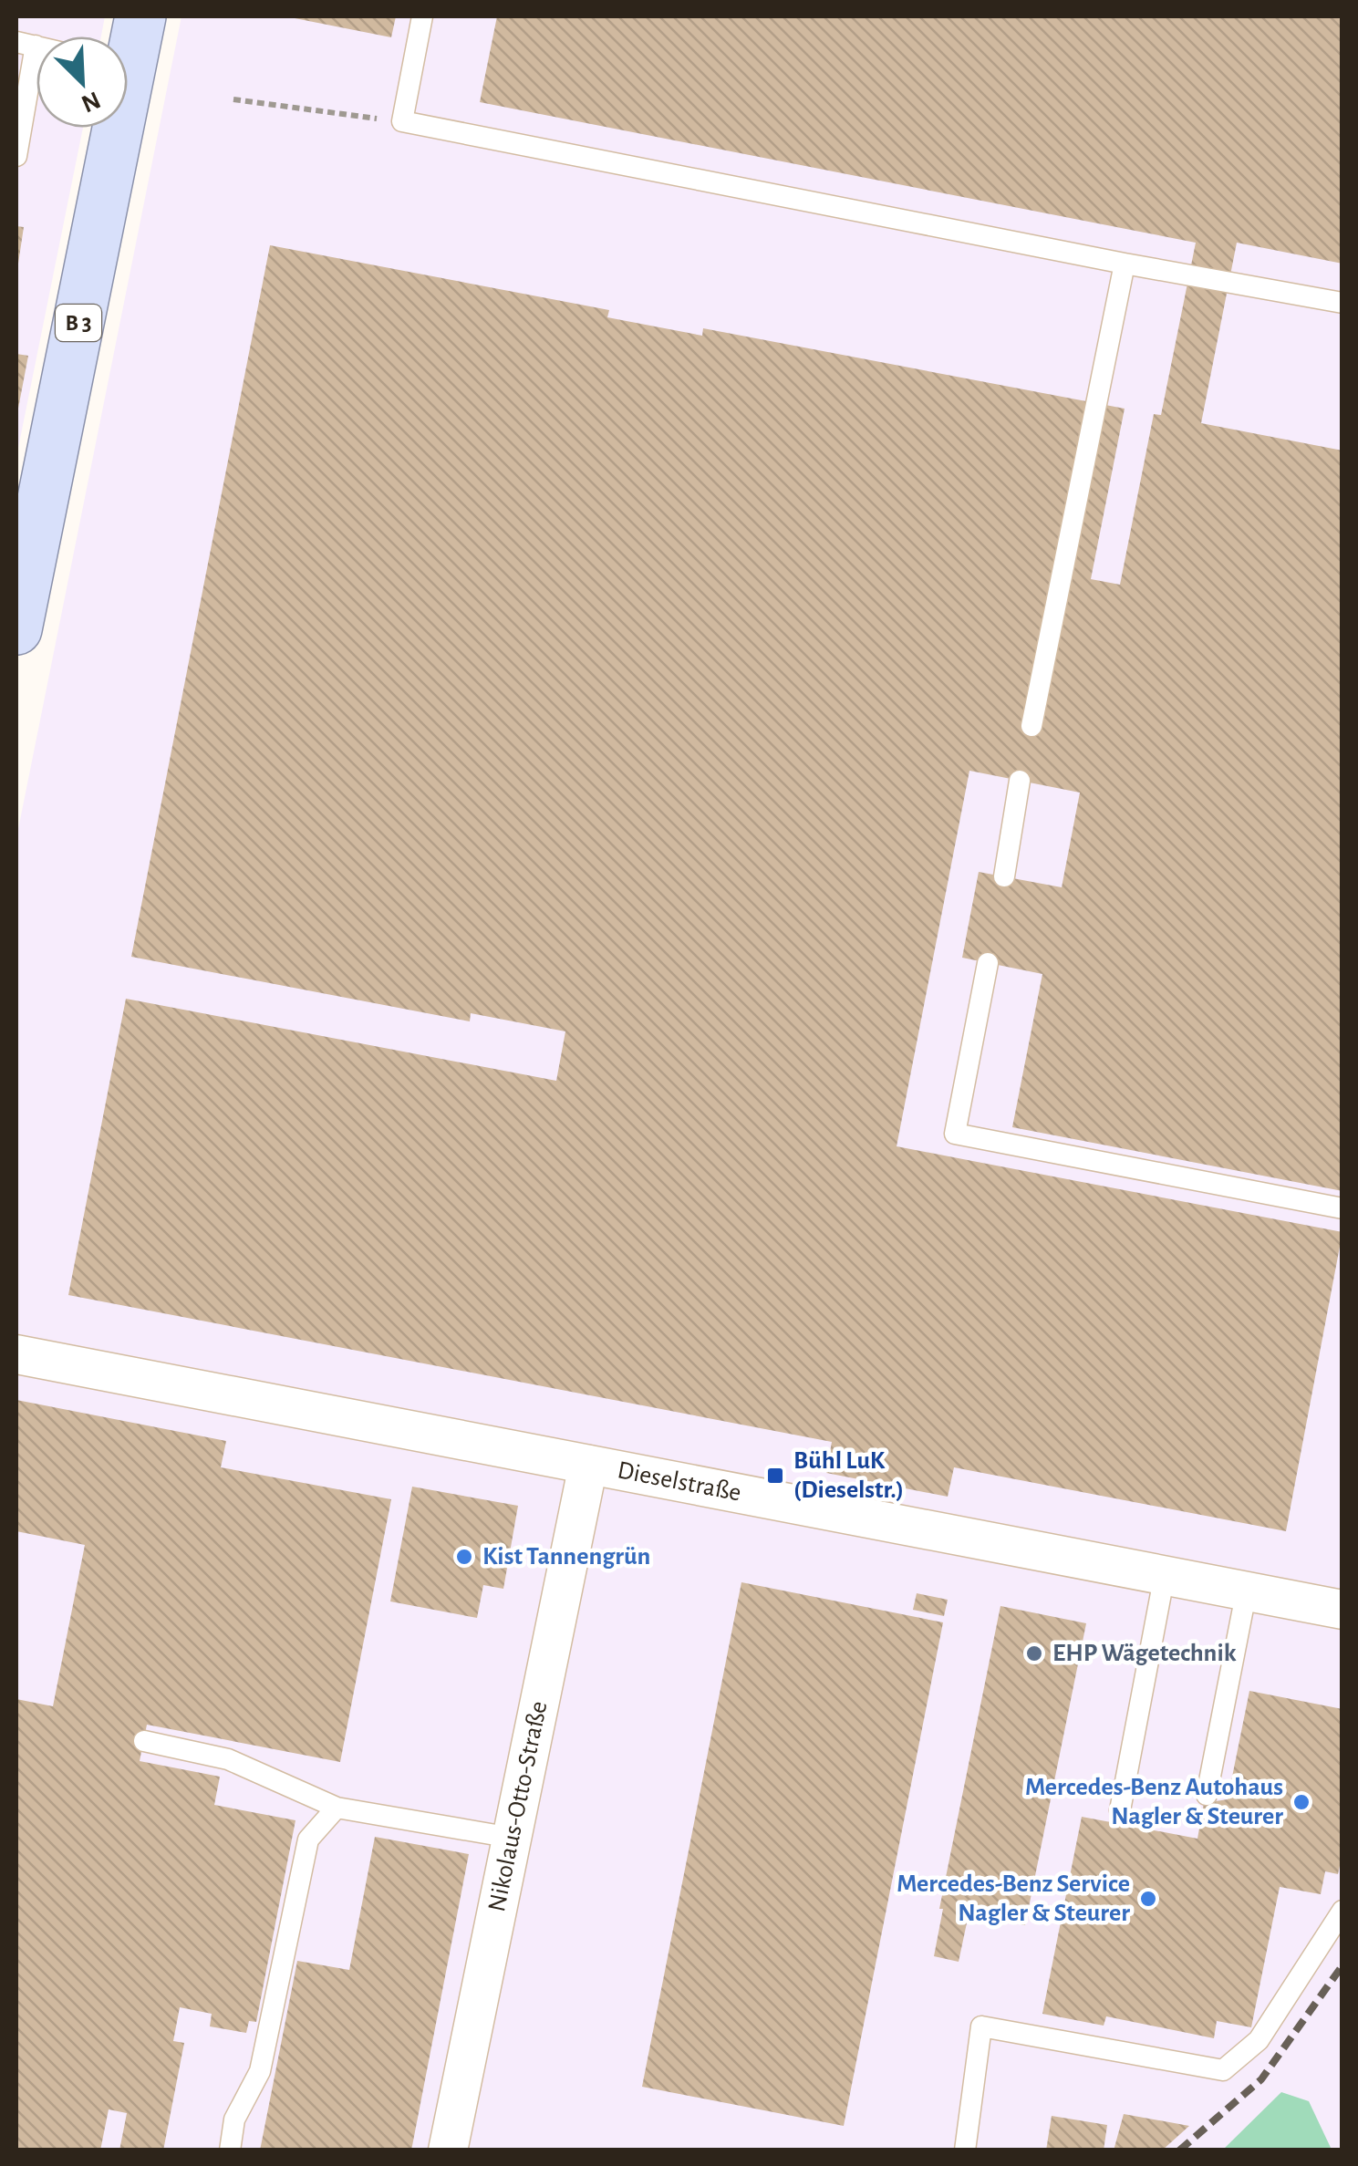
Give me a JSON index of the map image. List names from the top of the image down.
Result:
{
  "streets": {
    "main road": ["B 3"],
    "street": ["Dieselstraße", "Nikolaus-Otto-Straße"]
  },
  "crossings": [
    ["Dieselstraße", "Nikolaus-Otto-Straße"]
  ],
  "places": {
    "transit": ["Bühl LuK (Dieselstr.)"],
    "other": [
      "Kist Tannengrün",
      "EHP Wägetechnik",
      "Mercedes-Benz Autohaus Nagler & Steurer",
      "Mercedes-Benz Service Nagler & Steurer"
    ]
  },
  "north": "bottom right"
}
